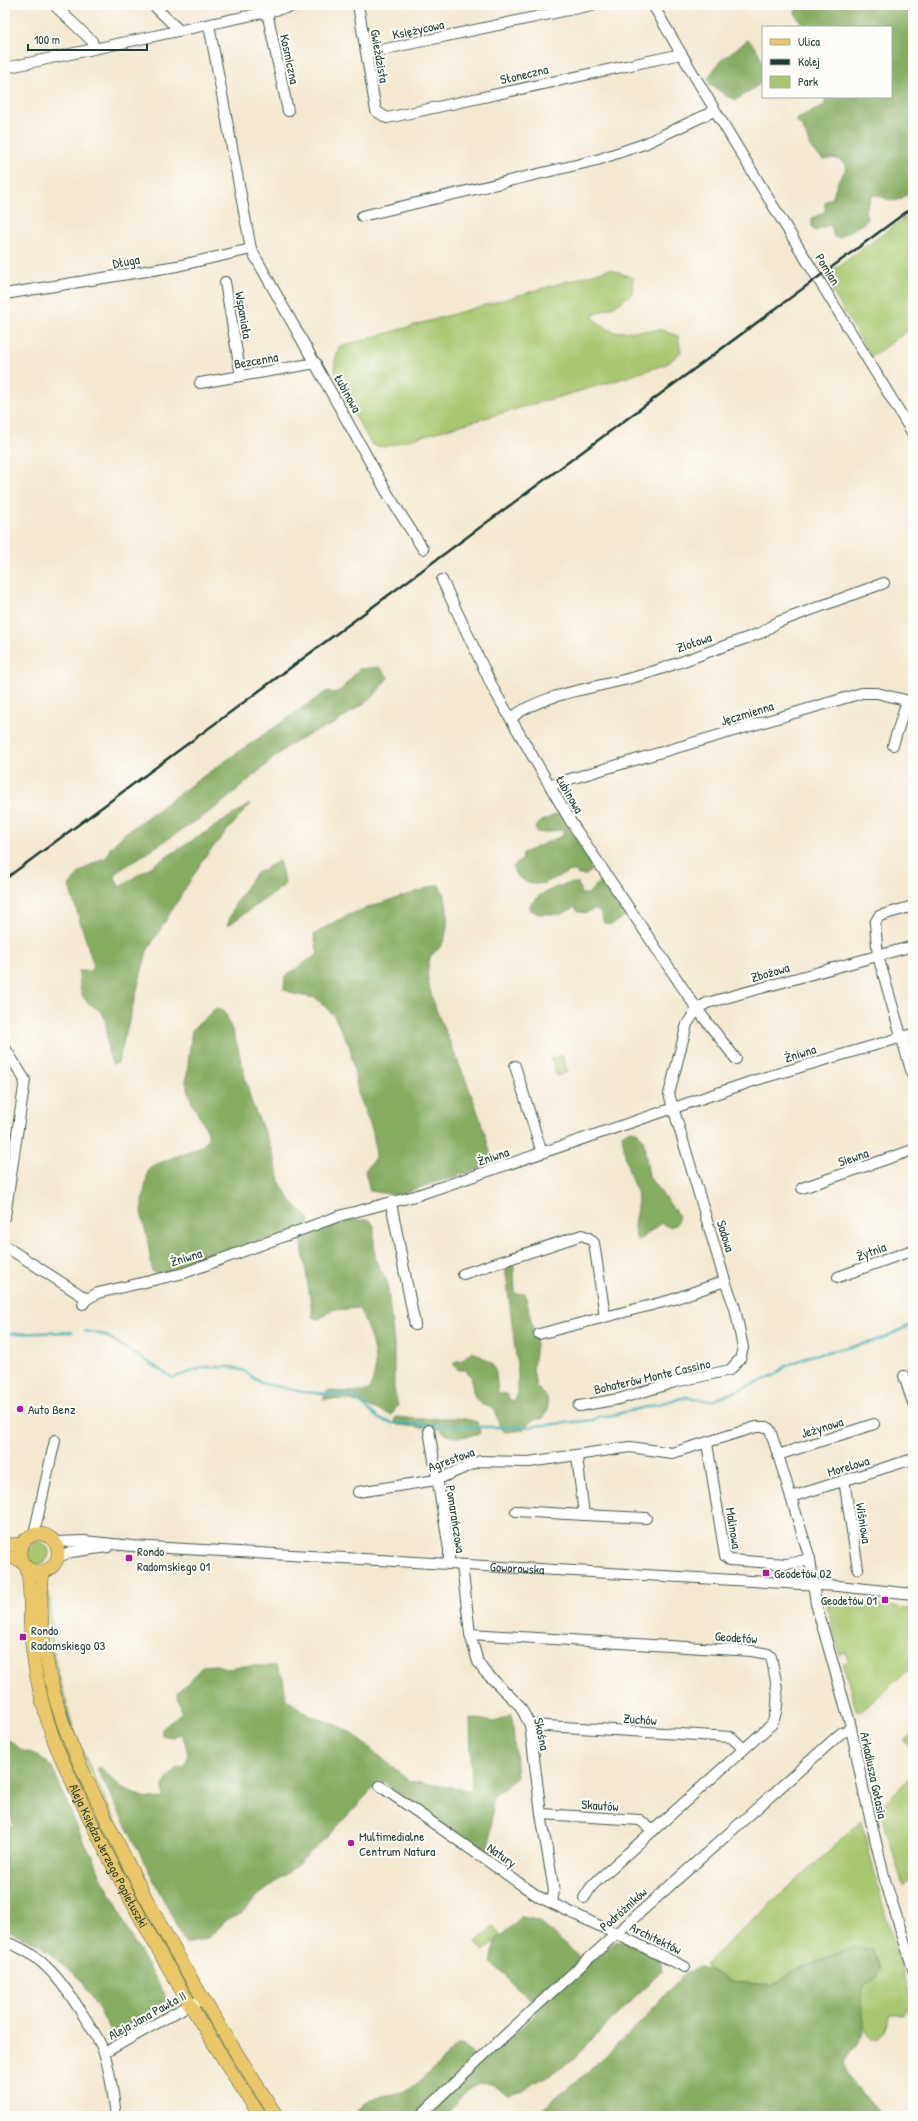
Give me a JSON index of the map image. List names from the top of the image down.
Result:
{
  "streets": {
    "main road": ["Aleja Księdza Jerzego Popiełuszki"],
    "street": [
      "Księżycowa",
      "Gwieździsta",
      "Kosmiczna",
      "Słoneczna",
      "Długa",
      "Pomian",
      "Wspaniała",
      "Bezcenna",
      "Łubinowa",
      "Ziołowa",
      "Jęczmienna",
      "Zbożowa",
      "Żniwna",
      "Siewna",
      "Sadowa",
      "Żytnia",
      "Bohaterów Monte Cassino",
      "Jeżynowa",
      "Agrestowa",
      "Morelowa",
      "Pomarańczowa",
      "Wiśniowa",
      "Malinowa",
      "Goworowska",
      "Geodetów",
      "Zuchów",
      "Skośna",
      "Arkadiusza Gołasia",
      "Skautów",
      "Natury",
      "Podróżników",
      "Architektów",
      "Aleja Jana Pawła II"
    ]
  },
  "crossings": [
    ["Księżycowa", "Gwieździsta"],
    ["Gwieździsta", "Słoneczna"],
    ["Słoneczna", "Pomian"],
    ["Długa", "Łubinowa"],
    ["Wspaniała", "Bezcenna"],
    ["Bezcenna", "Łubinowa"],
    ["Łubinowa", "Ziołowa"],
    ["Łubinowa", "Jęczmienna"],
    ["Łubinowa", "Zbożowa"],
    ["Łubinowa", "Sadowa"],
    ["Zbożowa", "Sadowa"],
    ["Żniwna", "Sadowa"],
    ["Sadowa", "Bohaterów Monte Cassino"],
    ["Jeżynowa", "Agrestowa"],
    ["Agrestowa", "Pomarańczowa"],
    ["Agrestowa", "Malinowa"],
    ["Morelowa", "Wiśniowa"],
    ["Pomarańczowa", "Goworowska"],
    ["Goworowska", "Skośna"],
    ["Goworowska", "Arkadiusza Gołasia"],
    ["Goworowska", "Aleja Księdza Jerzego Popiełuszki"],
    ["Geodetów", "Zuchów"],
    ["Geodetów", "Skośna"],
    ["Geodetów", "Skautów"],
    ["Zuchów", "Skośna"],
    ["Skośna", "Skautów"],
    ["Skośna", "Natury"],
    ["Arkadiusza Gołasia", "Podróżników"],
    ["Aleja Księdza Jerzego Popiełuszki", "Aleja Jana Pawła II"],
    ["Natury", "Podróżników"],
    ["Natury", "Architektów"],
    ["Podróżników", "Architektów"]
  ],
  "places": {
    "other": ["Auto Benz", "Multimedialne Centrum Natura"],
    "transit": [
      "Rondo Radomskiego 01",
      "Geodetów 02",
      "Geodetów 01",
      "Rondo Radomskiego 03"
    ]
  },
  "legend": ["Ulica", "Kolej", "Park"],
  "scale_bar": "100 m"
}
